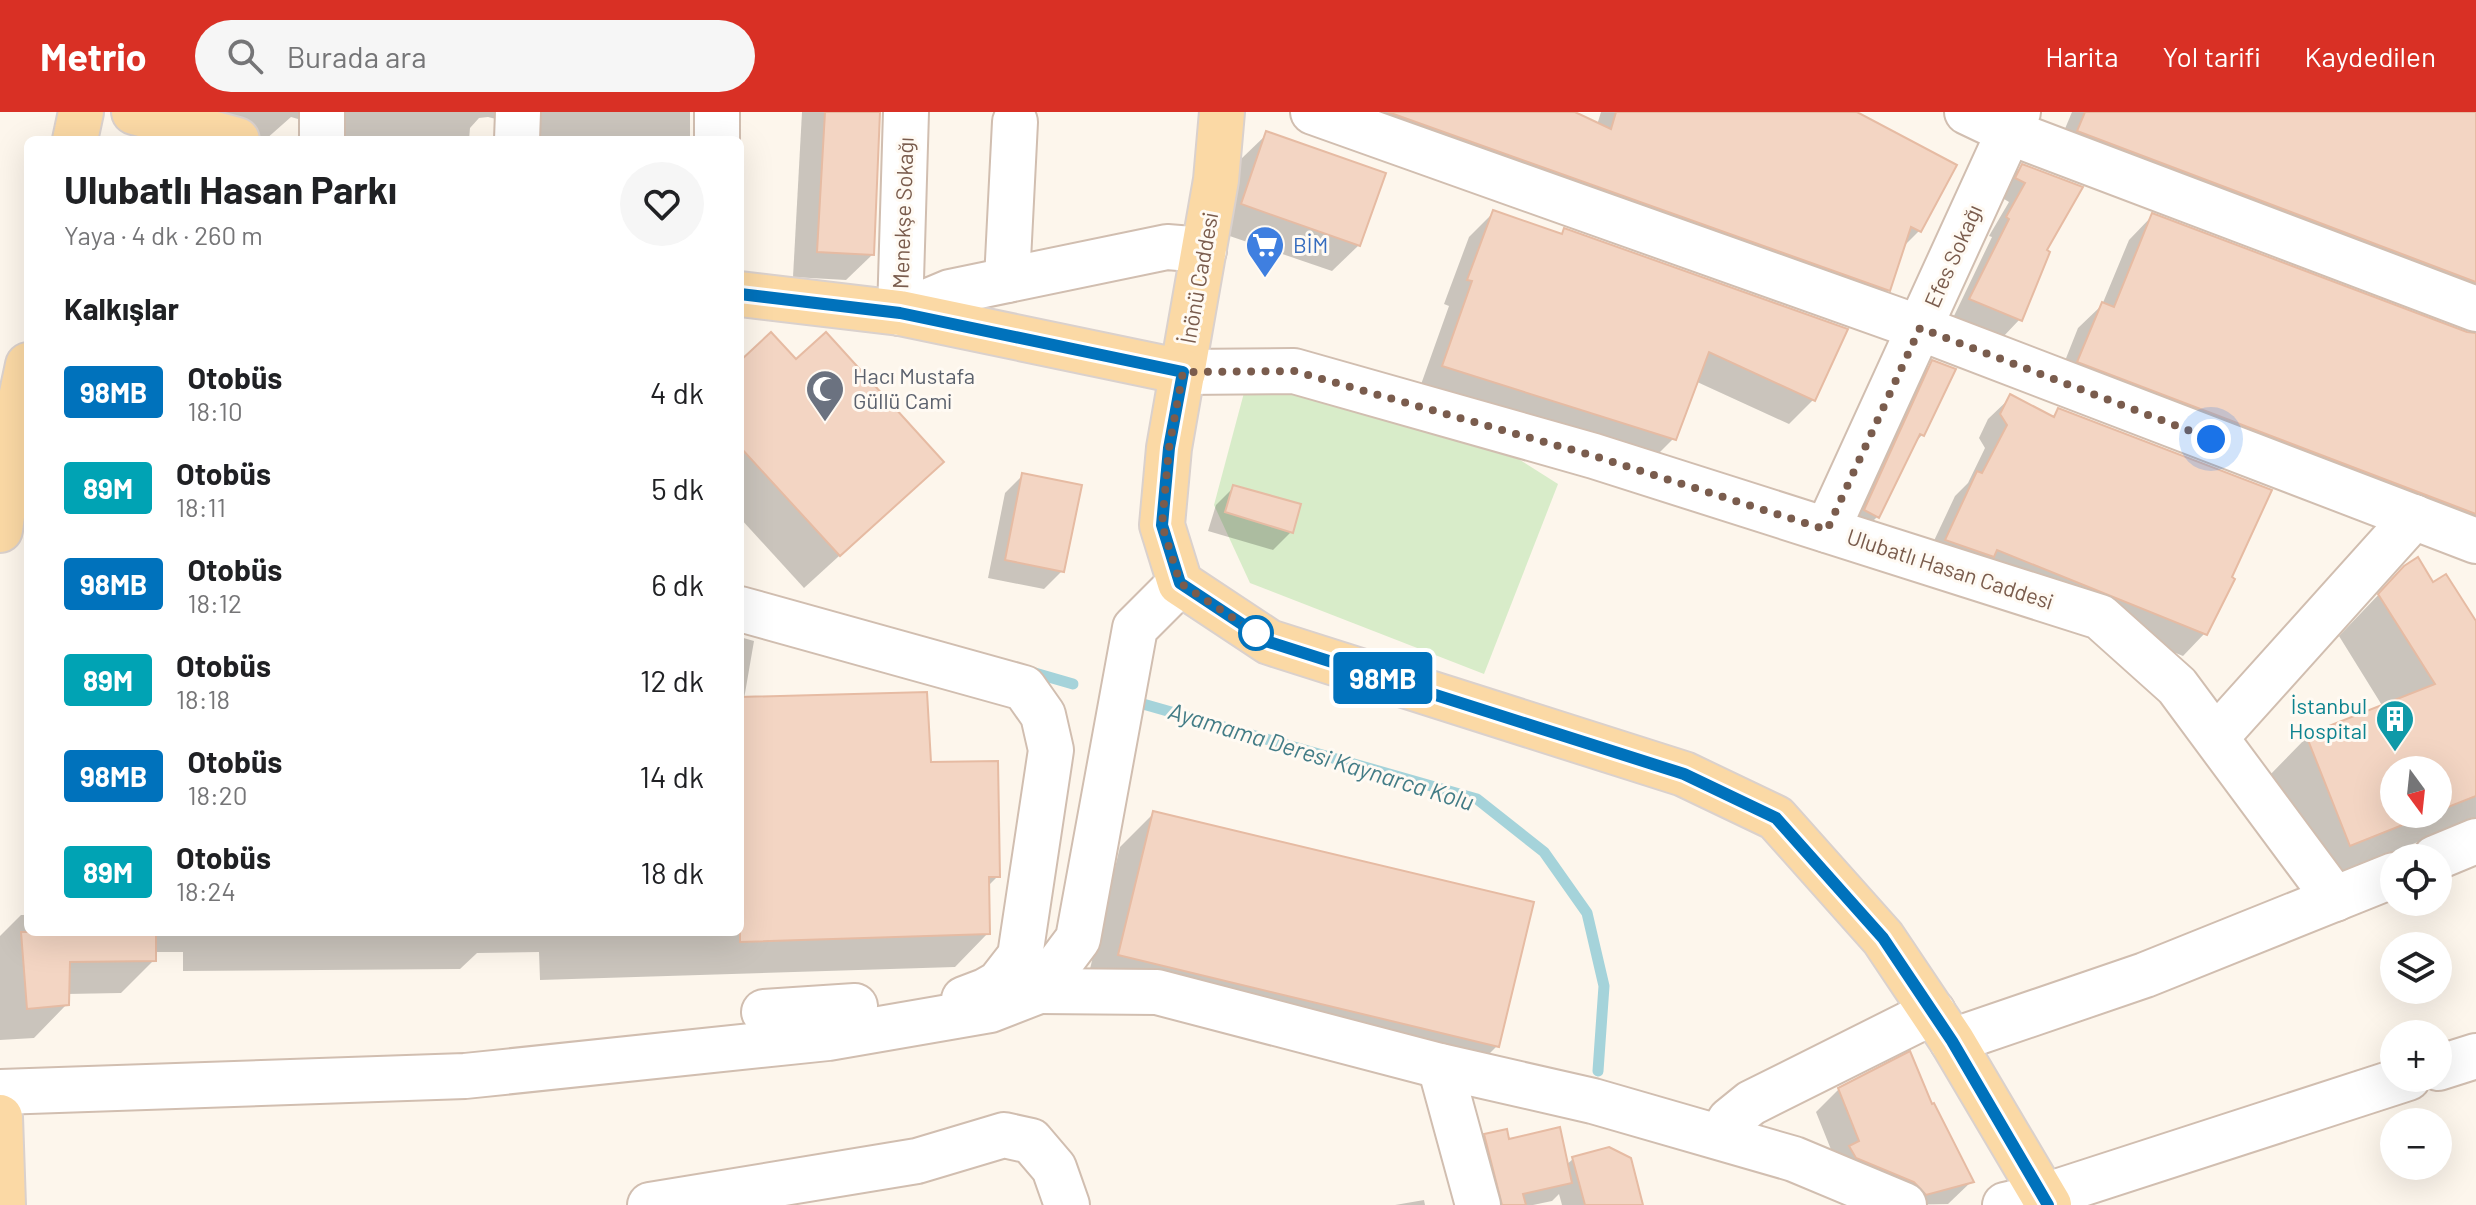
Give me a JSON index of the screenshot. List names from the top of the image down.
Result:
{
  "streets": {
    "main road": ["İnönü Caddesi", "Ulubatlı Hasan Caddesi"],
    "street": ["Menekşe Sokağı", "Efes Sokağı"]
  },
  "crossings": [
    ["Menekşe Sokağı", "Ulubatlı Hasan Caddesi"],
    ["Efes Sokağı", "Ulubatlı Hasan Caddesi"],
    ["İnönü Caddesi", "Ulubatlı Hasan Caddesi"]
  ],
  "water": ["Ayamama Deresi Kaynarca Kolu"],
  "places": {
    "supermarket": ["BİM"],
    "mosque": ["Hacı Mustafa Güllü Cami"],
    "building": ["İstanbul Hospital"]
  },
  "lines": ["bus line 98MB"],
  "north": "bottom",
  "page": {
    "header": "Metrio",
    "search": "Burada ara",
    "nav": ["Harita", "Yol tarifi", "Kaydedilen"],
    "on_map": "98MB",
    "heading": [
      ["Ulubatlı Hasan Parkı", "Yaya · 4 dk · 260 m"],
      "Kalkışlar"
    ],
    "list": [
      {
        "mark": "98MB",
        "name": "Otobüs",
        "note": "18:10",
        "value": "4 dk"
      },
      {
        "mark": "89M",
        "name": "Otobüs",
        "note": "18:11",
        "value": "5 dk"
      },
      {
        "mark": "98MB",
        "name": "Otobüs",
        "note": "18:12",
        "value": "6 dk"
      },
      {
        "mark": "89M",
        "name": "Otobüs",
        "note": "18:18",
        "value": "12 dk"
      },
      {
        "mark": "98MB",
        "name": "Otobüs",
        "note": "18:20",
        "value": "14 dk"
      },
      {
        "mark": "89M",
        "name": "Otobüs",
        "note": "18:24",
        "value": "18 dk"
      }
    ],
    "map_buttons": ["+", "−"]
  }
}
